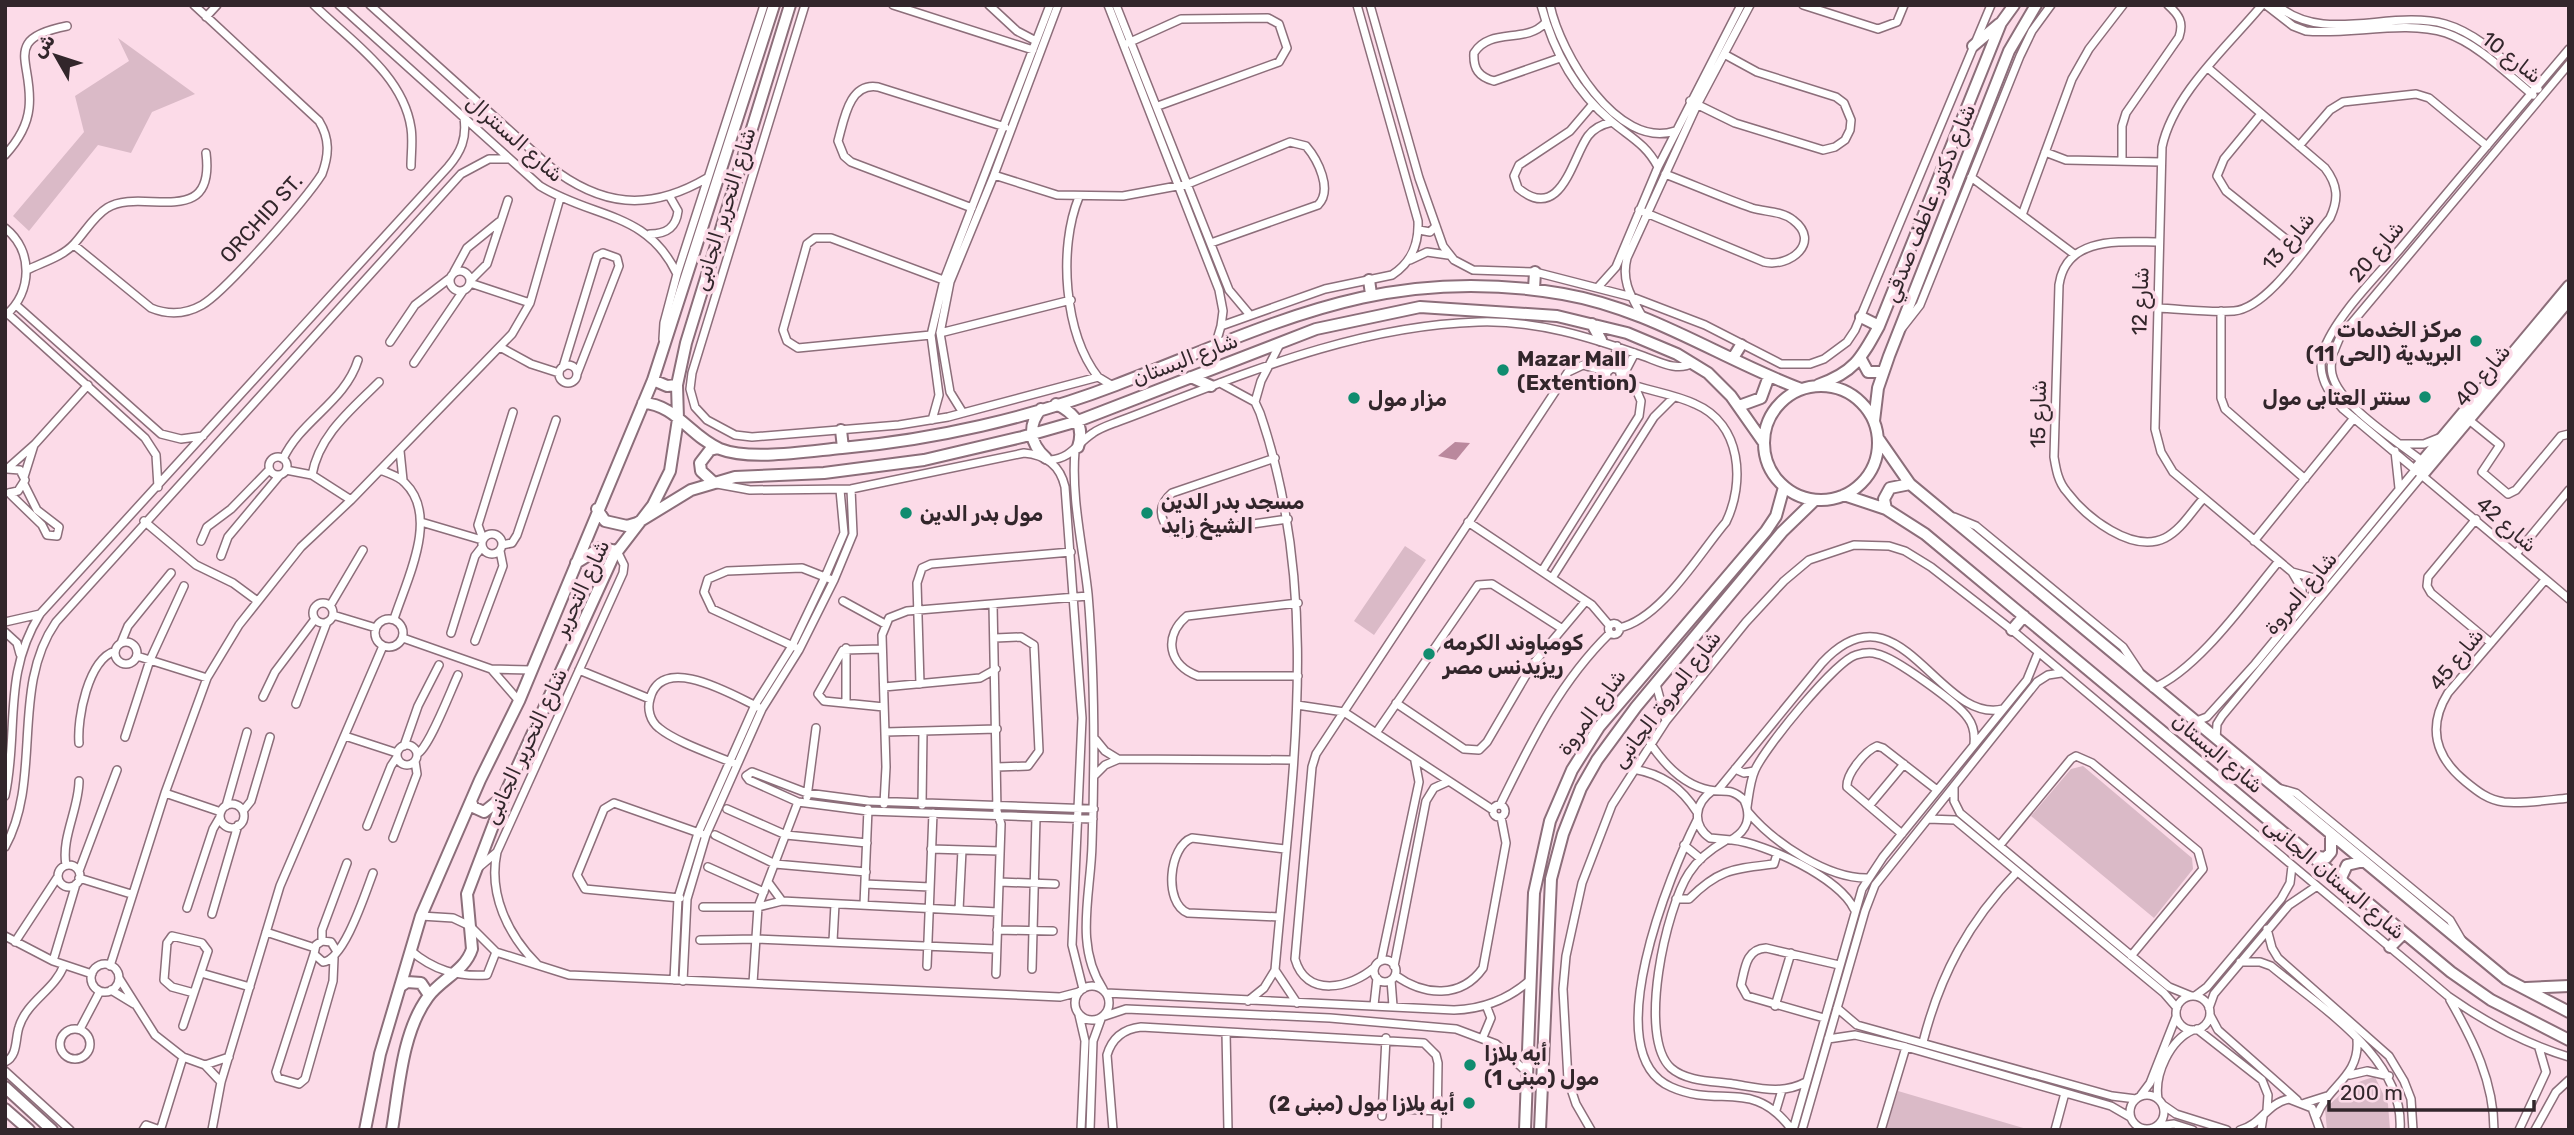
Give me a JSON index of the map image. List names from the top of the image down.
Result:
{
  "streets": {
    "street": [
      "شارع 10",
      "شارع السنترال",
      "شارع دكتور عاطف صدقي",
      "شارع التحرير الجانبى",
      "ORCHID ST.",
      "شارع 13",
      "شارع 20",
      "شارع 12",
      "شارع البستان",
      "شارع 40",
      "شارع 15",
      "شارع 42",
      "شارع التحرير",
      "شارع المروة",
      "شارع 45",
      "شارع المروة الجانبى",
      "شارع البستان الجانبى"
    ]
  },
  "crossings": [
    ["شارع 10", "شارع 20"],
    ["شارع 10", "شارع 12"],
    ["شارع السنترال", "شارع التحرير الجانبى"],
    ["شارع دكتور عاطف صدقي", "شارع البستان"],
    ["شارع دكتور عاطف صدقي", "شارع المروة"],
    ["شارع التحرير الجانبى", "شارع التحرير"],
    ["شارع 13", "شارع 12"],
    ["شارع 20", "شارع 40"],
    ["شارع 20", "شارع 42"],
    ["شارع 20", "شارع المروة"],
    ["شارع 12", "شارع 15"],
    ["شارع البستان", "شارع التحرير"],
    ["شارع البستان", "شارع المروة"],
    ["شارع البستان", "شارع البستان الجانبى"],
    ["شارع 40", "شارع 42"],
    ["شارع 40", "شارع المروة"],
    ["شارع 42", "شارع المروة"],
    ["شارع 42", "شارع 45"],
    ["شارع المروة الجانبى", "شارع البستان الجانبى"]
  ],
  "places": [
    "مركز الخدمات البريدية (الحى 11)",
    "Mazar Mall (Extention)",
    "سنتر العتابى مول",
    "مزار مول",
    "مول بدر الدين",
    "مسجد بدر الدين الشيخ زايد",
    "كومباوند الكرمه ريزيدنس مصر",
    "أيه بلازا مول (مبنى 1)",
    "أيه بلازا مول (مبنى 2)"
  ],
  "scale_bar": "200 m",
  "north": "top left"
}
